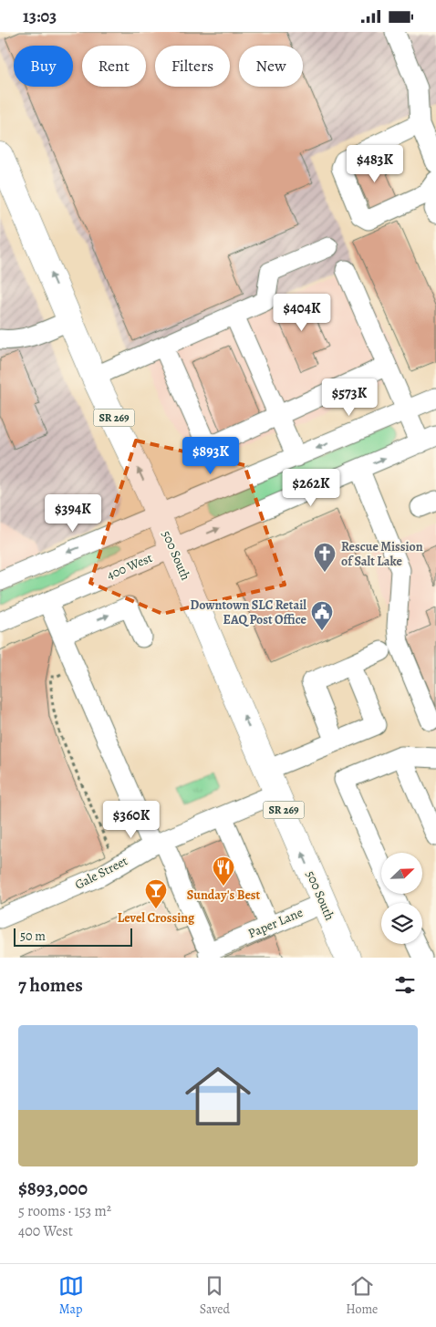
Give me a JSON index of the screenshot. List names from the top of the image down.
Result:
{
  "streets": {
    "main road": ["SR 269", "500 South"],
    "street": ["400 West", "Gale Street", "Paper Lane"]
  },
  "crossings": [
    ["500 South", "400 West"],
    ["500 South", "Gale Street"],
    ["500 South", "Paper Lane"]
  ],
  "one_way": ["500 South"],
  "places": {
    "church": ["Rescue Mission of Salt Lake"],
    "public building": ["Downtown SLC Retail EAQ Post Office"],
    "restaurant": ["Sunday's Best"],
    "bar": ["Level Crossing"]
  },
  "scale_bar": "50 m",
  "north": "top right",
  "page": {
    "status": "13:03",
    "chip": [
      "Buy",
      "Rent",
      "Filters",
      "New"
    ],
    "price": [
      "$483K",
      "$404K",
      "$573K",
      "$893K",
      "$262K",
      "$394K",
      "$360K"
    ],
    "scale": "50 m",
    "heading": "7 homes",
    "list": [
      {
        "name": "$893,000",
        "note": "5 rooms · 153 m² · 400 West"
      }
    ],
    "tabs": ["Map", "Saved", "Home"]
  }
}
